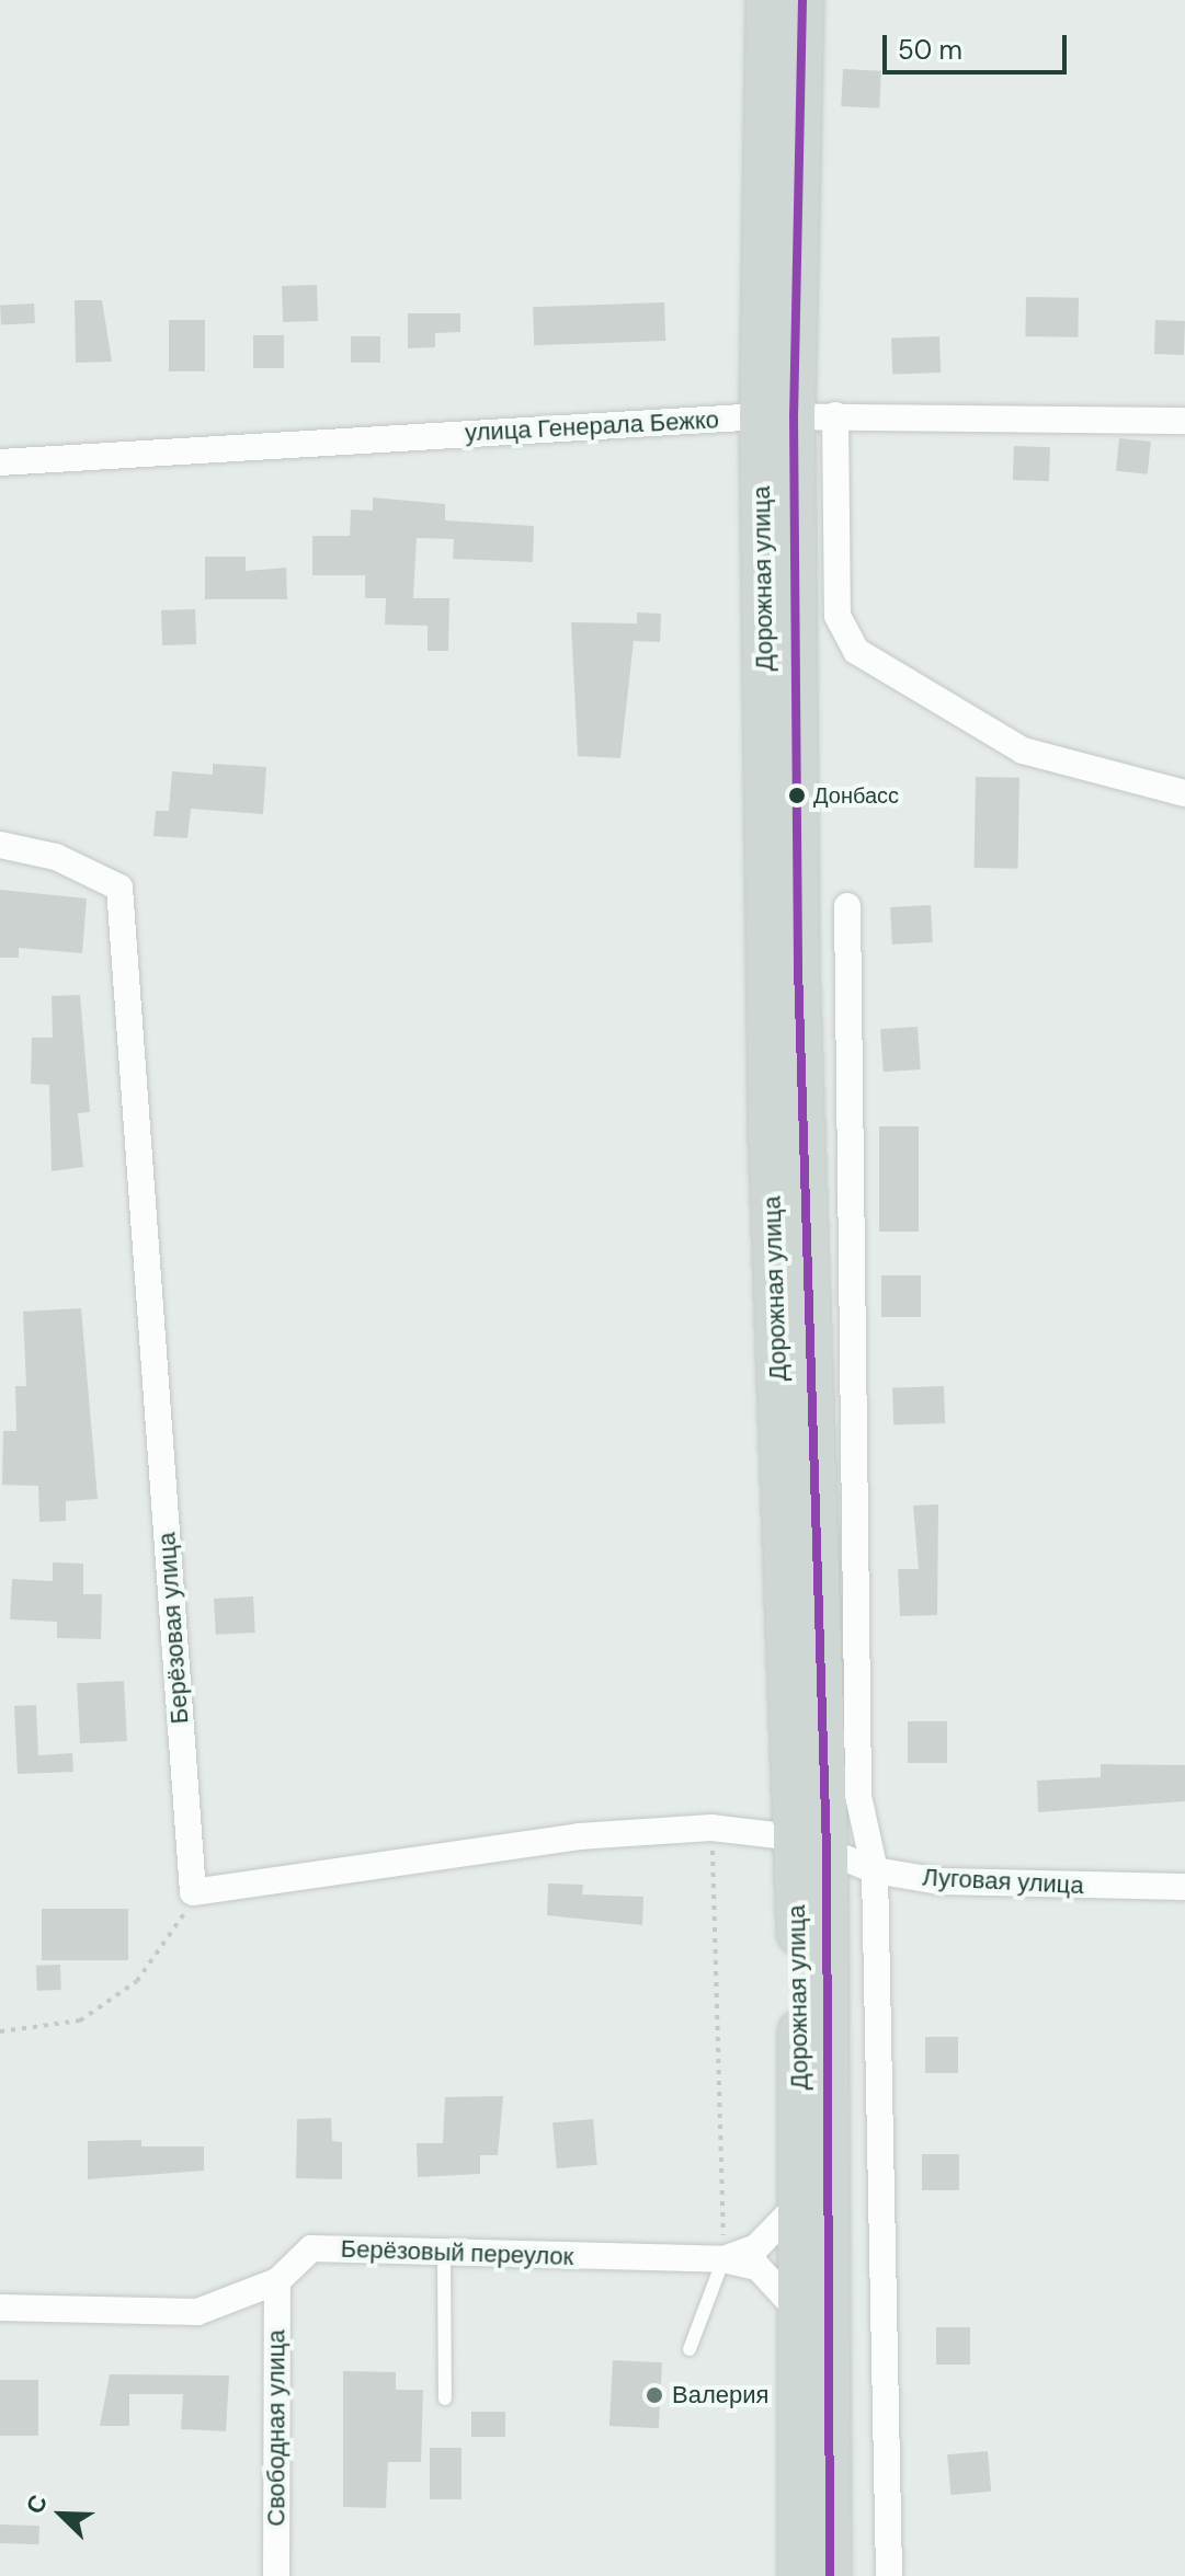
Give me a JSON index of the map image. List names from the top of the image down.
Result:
{
  "streets": {
    "main road": ["Дорожная улица"],
    "street": [
      "улица Генерала Бежко",
      "Берёзовая улица",
      "Луговая улица",
      "Берёзовый переулок",
      "Свободная улица"
    ]
  },
  "crossings": [
    ["улица Генерала Бежко", "Дорожная улица"],
    ["Дорожная улица", "Луговая улица"],
    ["Дорожная улица", "Берёзовый переулок"],
    ["Берёзовый переулок", "Свободная улица"]
  ],
  "places": ["Донбасс", "Валерия"],
  "scale_bar": "50 m",
  "north": "top left"
}
